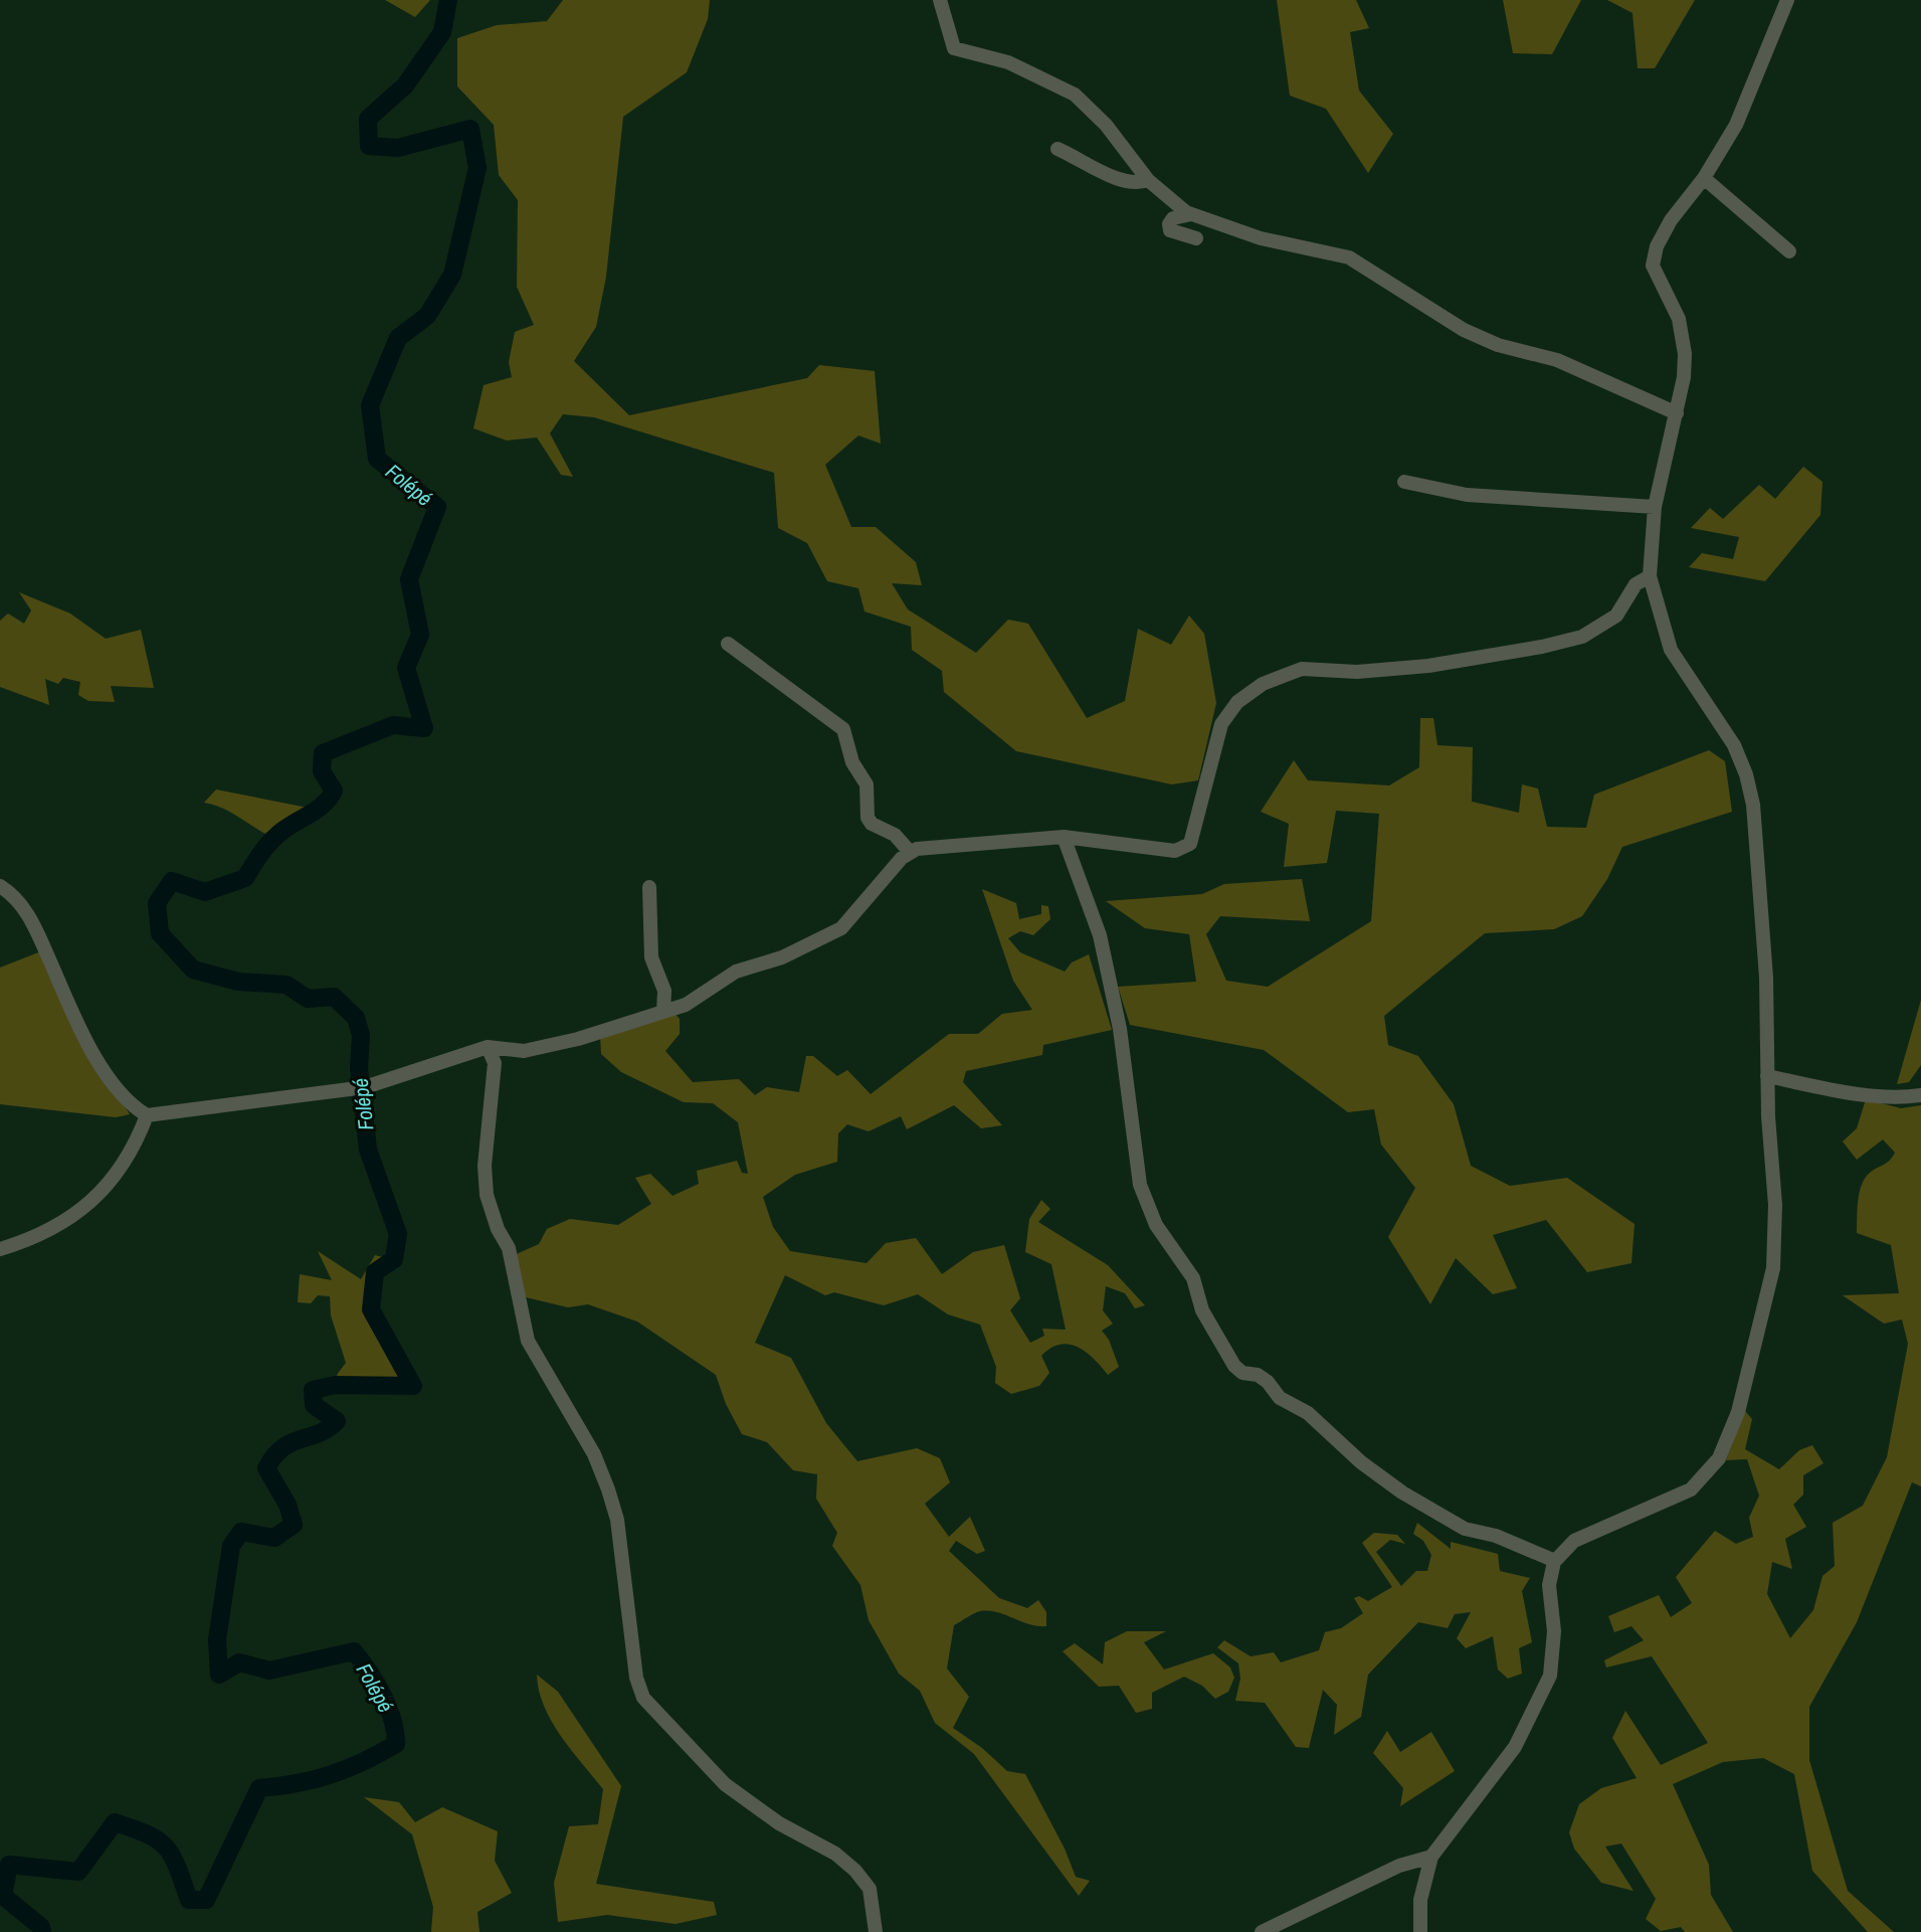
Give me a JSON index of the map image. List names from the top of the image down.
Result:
{
  "water": ["Folépé"]
}
